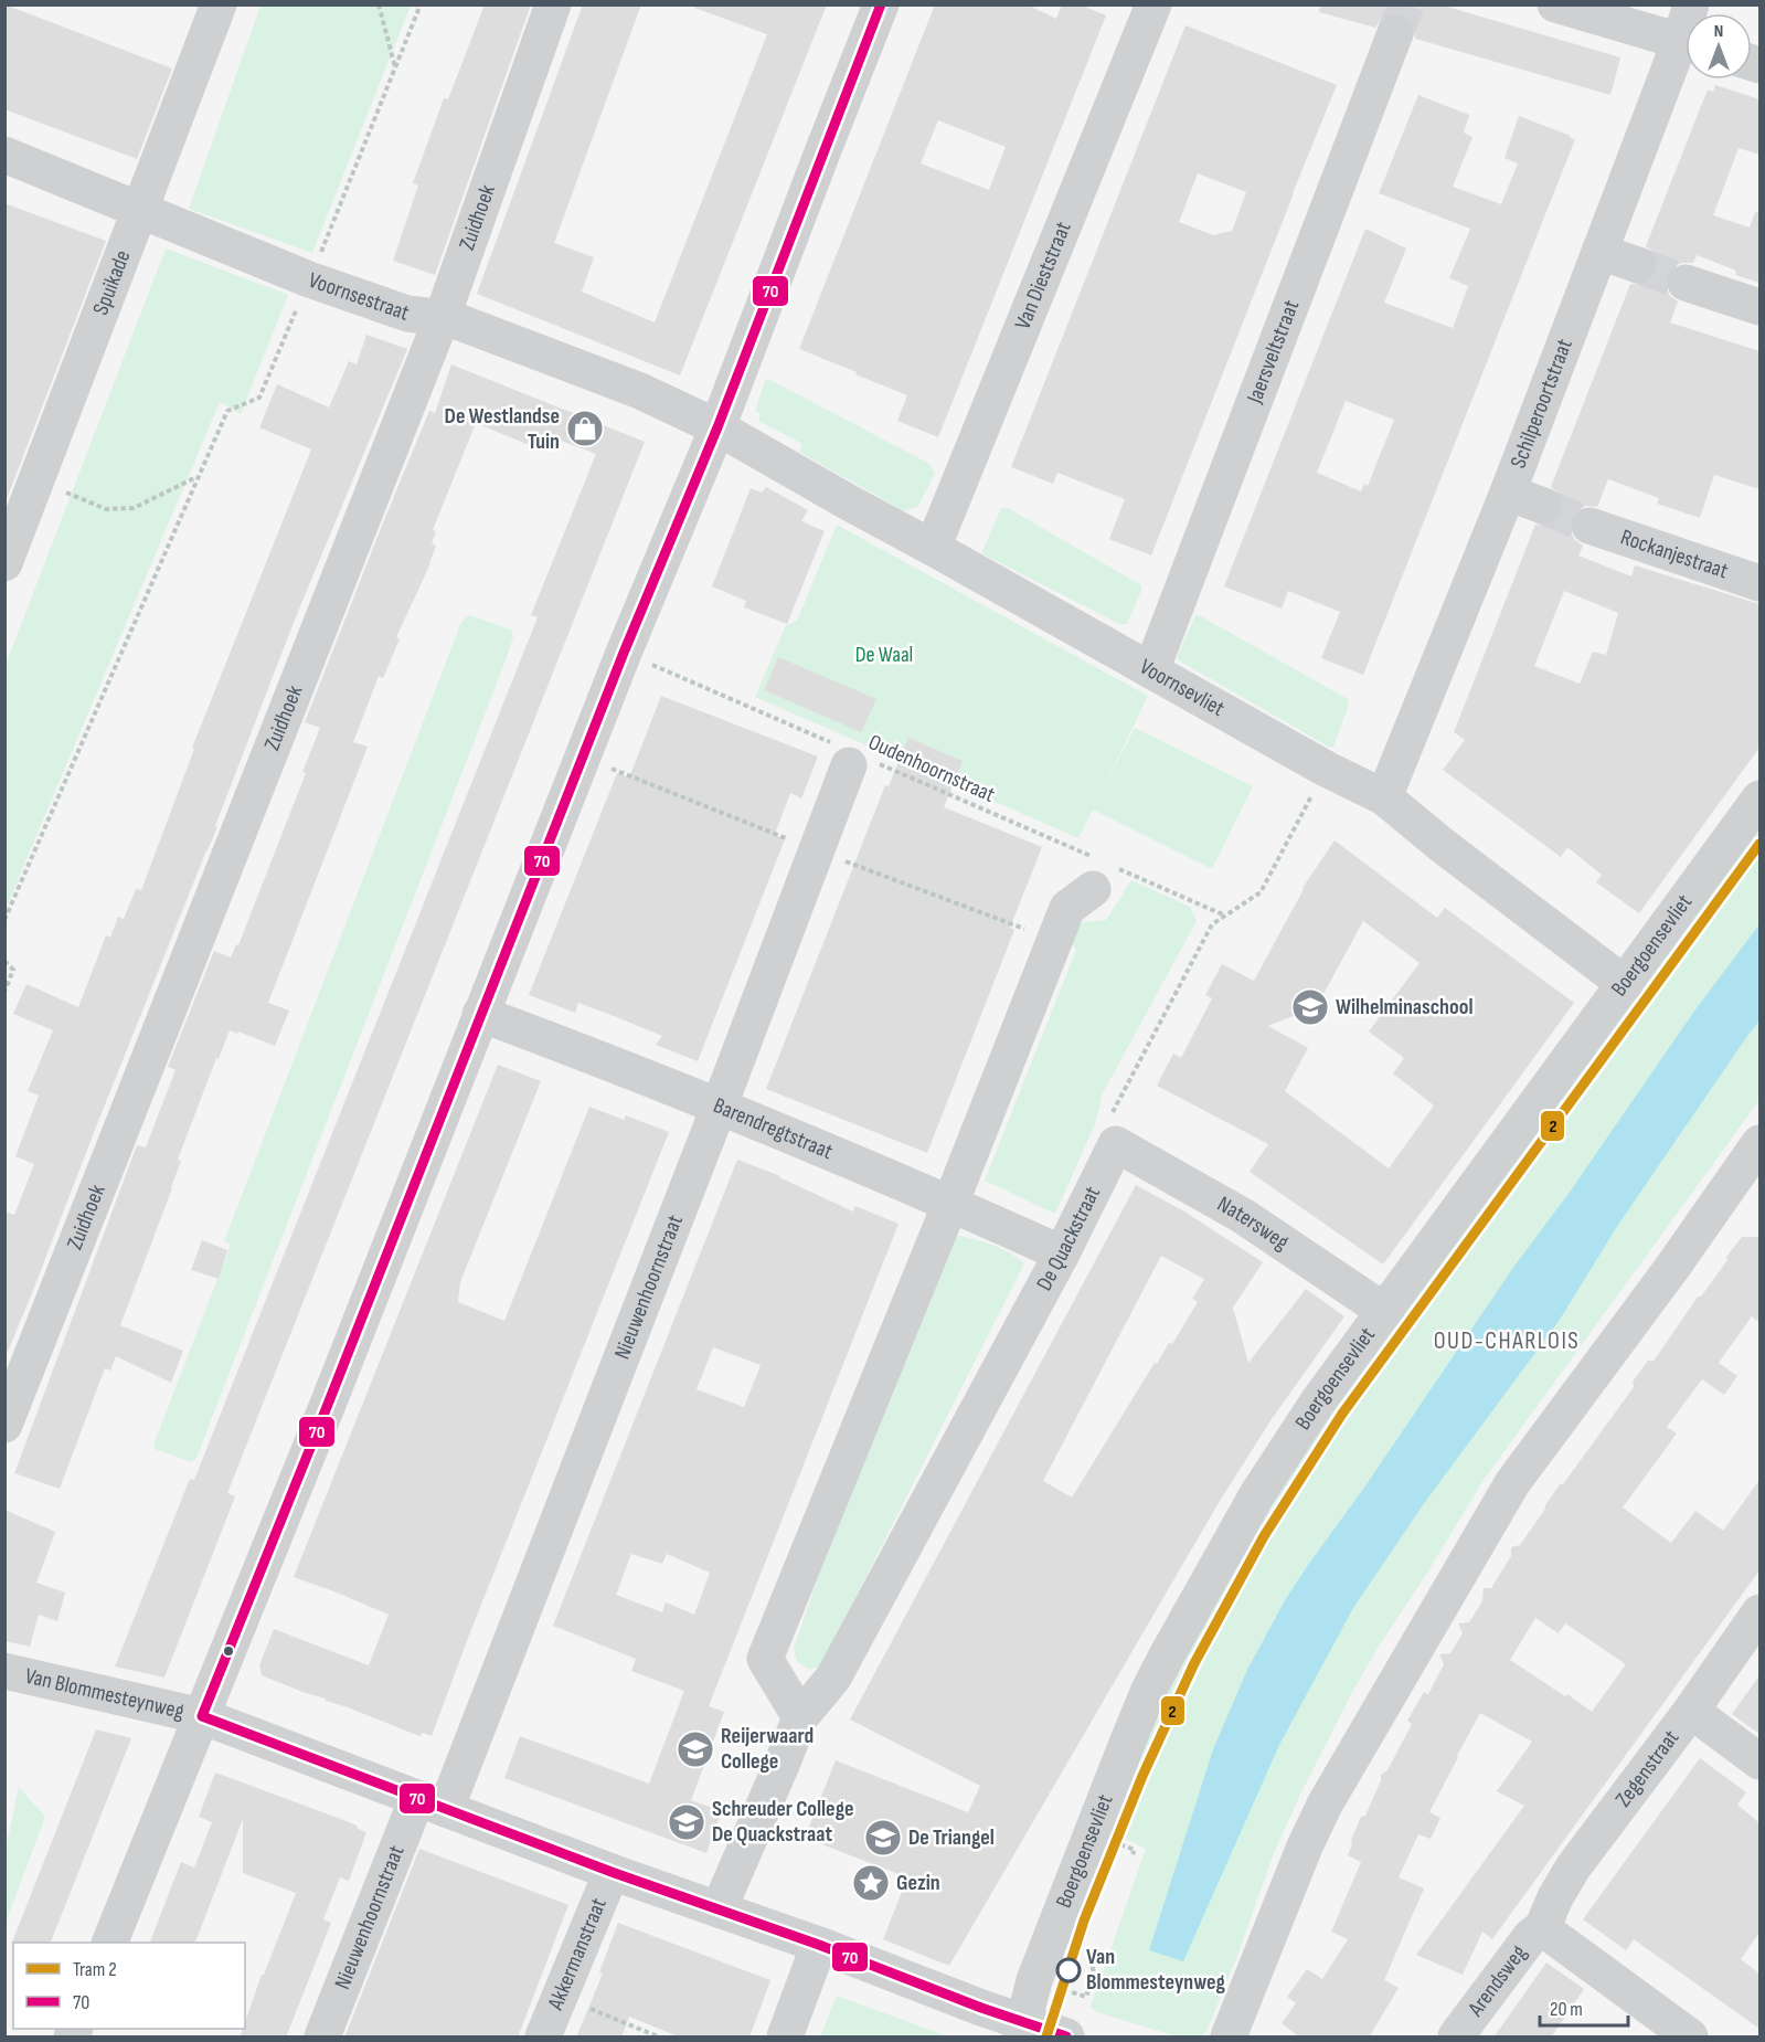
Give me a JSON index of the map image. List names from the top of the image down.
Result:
{
  "streets": {
    "street": [
      "Zuidhoek",
      "Van Dieststraat",
      "Spuikade",
      "Voornsestraat",
      "Jaersveltstraat",
      "Schilperoortstraat",
      "Rockanjestraat",
      "Voornsevliet",
      "Boergoensevliet",
      "Barendregtstraat",
      "Natersweg",
      "De Quackstraat",
      "Nieuwenhoornstraat",
      "Van Blommesteynweg",
      "Zegenstraat",
      "Akkermanstraat",
      "Arendsweg"
    ],
    "path": ["Oudenhoornstraat"]
  },
  "crossings": [
    ["Zuidhoek", "Voornsestraat"],
    ["Van Dieststraat", "Voornsevliet"],
    ["Spuikade", "Voornsestraat"],
    ["Voornsestraat", "Voornsevliet"],
    ["Jaersveltstraat", "Voornsevliet"],
    ["Schilperoortstraat", "Voornsevliet"],
    ["Voornsevliet", "Boergoensevliet"],
    ["Oudenhoornstraat", "Nieuwenhoornstraat"],
    ["Boergoensevliet", "Natersweg"],
    ["Boergoensevliet", "Van Blommesteynweg"],
    ["Barendregtstraat", "De Quackstraat"],
    ["Barendregtstraat", "Nieuwenhoornstraat"],
    ["Natersweg", "De Quackstraat"],
    ["De Quackstraat", "Van Blommesteynweg"],
    ["Nieuwenhoornstraat", "Van Blommesteynweg"],
    ["Van Blommesteynweg", "Akkermanstraat"],
    ["Zegenstraat", "Arendsweg"]
  ],
  "districts": ["OUD-CHARLOIS"],
  "parks": ["De Waal"],
  "places": {
    "shop": ["De Westlandse Tuin"],
    "school or university": [
      "Wilhelminaschool",
      "Reijerwaard College",
      "Schreuder College De Quackstraat",
      "De Triangel"
    ],
    "place": ["Gezin"],
    "other": ["Van Blommesteynweg"]
  },
  "lines": ["transit line 70", "tram line 2"],
  "legend": ["Tram 2", "70"],
  "scale_bar": "20 m",
  "north": "top"
}
